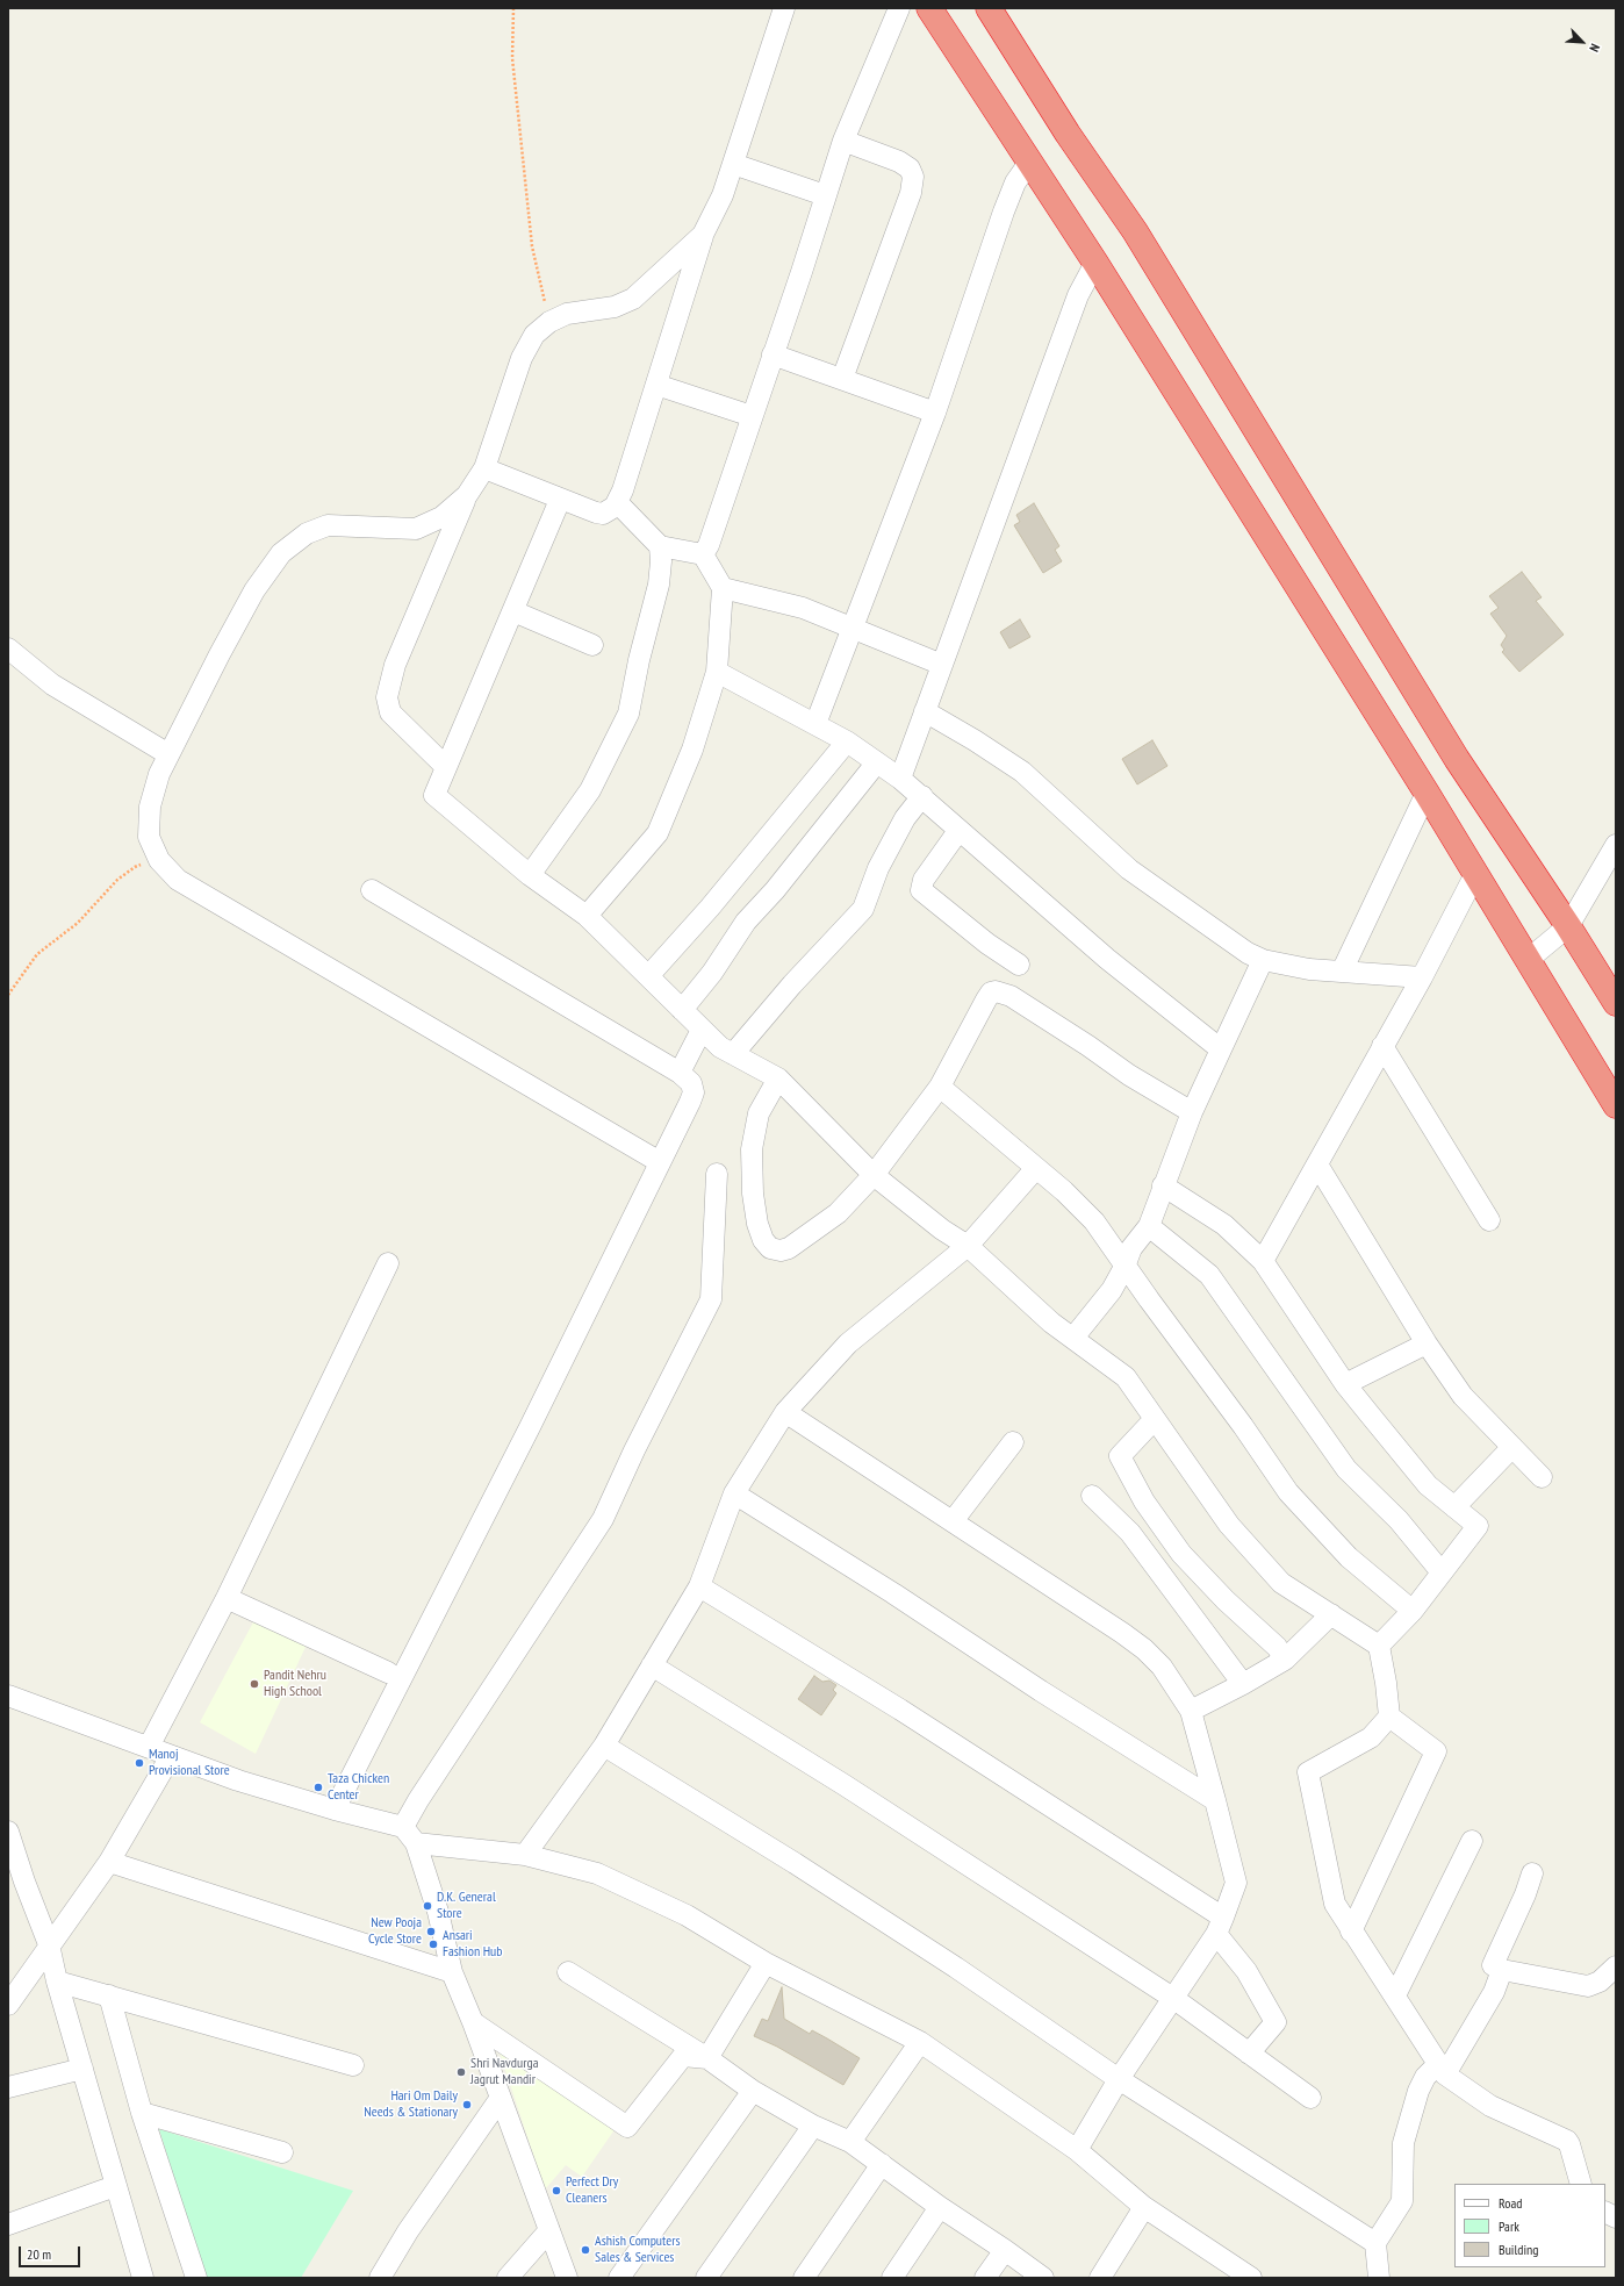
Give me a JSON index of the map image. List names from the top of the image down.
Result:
{
  "places": [
    "Pandit Nehru High School",
    "Manoj Provisional Store",
    "Taza Chicken Center",
    "D.K. General Store",
    "New Pooja Cycle Store",
    "Ansari Fashion Hub",
    "Shri Navdurga Jagrut Mandir",
    "Hari Om Daily Needs & Stationary",
    "Perfect Dry Cleaners",
    "Ashish Computers Sales & Services"
  ],
  "legend": ["Road", "Park", "Building"],
  "scale_bar": "20 m",
  "north": "bottom right"
}
